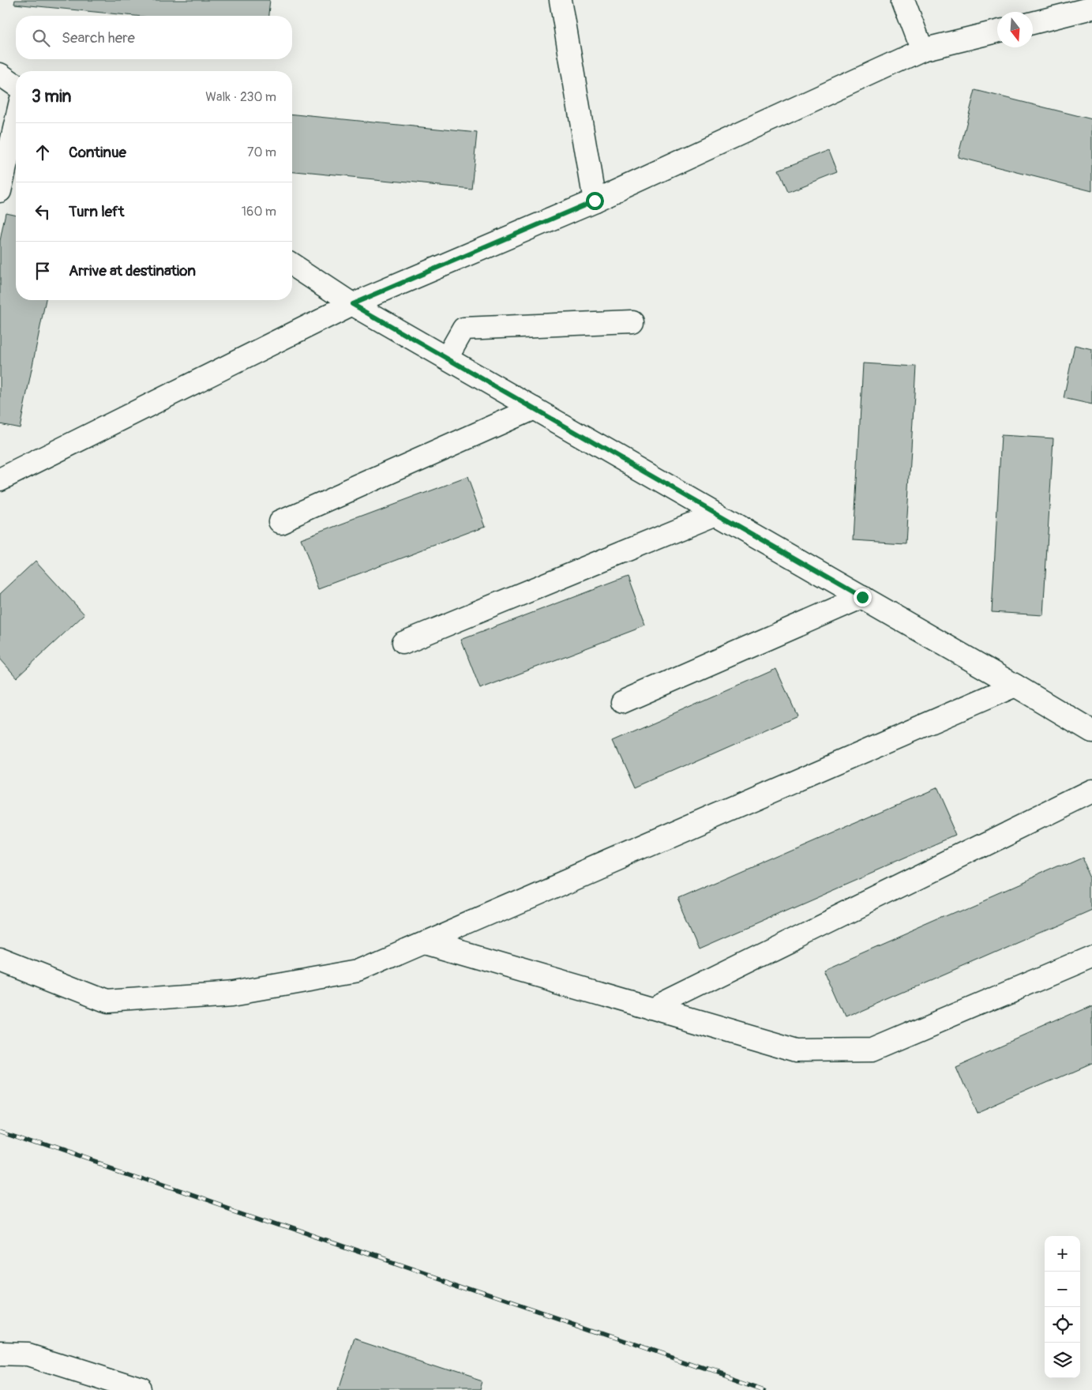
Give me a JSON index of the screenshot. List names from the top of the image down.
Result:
{
  "north": "bottom",
  "page": {
    "search": "Search here",
    "heading": ["3 min", "Walk · 230 m"],
    "list": [
      ["Continue", "70 m"],
      ["Turn left", "160 m"],
      "Arrive at destination"
    ],
    "map_buttons": ["+", "−"]
  }
}
